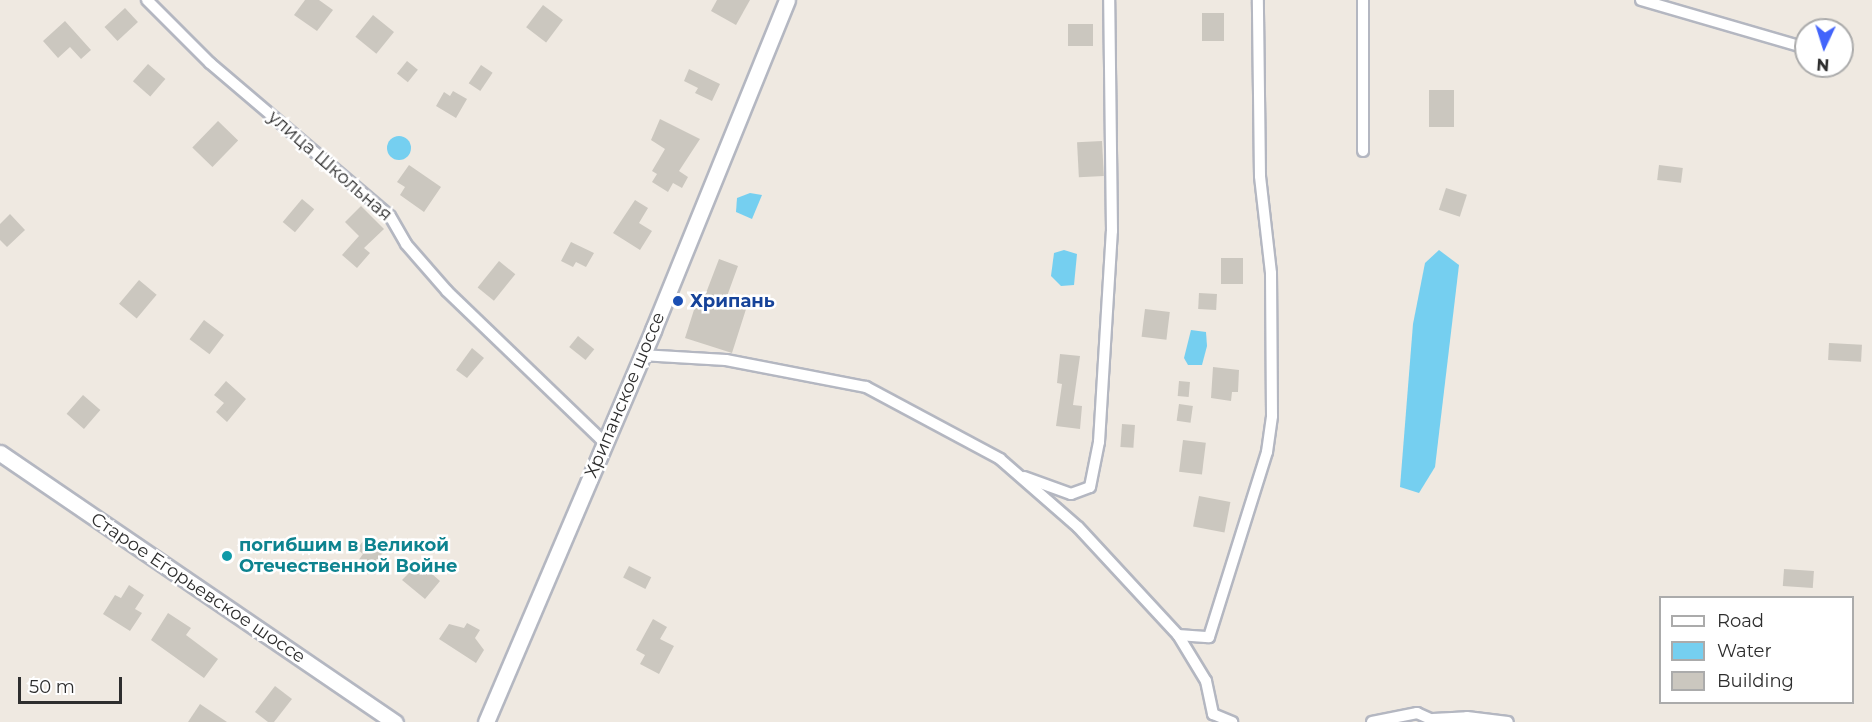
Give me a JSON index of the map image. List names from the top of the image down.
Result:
{
  "streets": {
    "main road": ["Хрипанское шоссе", "Старое Егорьевское шоссе"],
    "street": ["улица Школьная"]
  },
  "crossings": [
    ["улица Школьная", "Хрипанское шоссе"]
  ],
  "places": ["Хрипань", "погибшим в Великой Отечественной Войне"],
  "legend": ["Road", "Water", "Building"],
  "scale_bar": "50 m",
  "north": "bottom"
}
